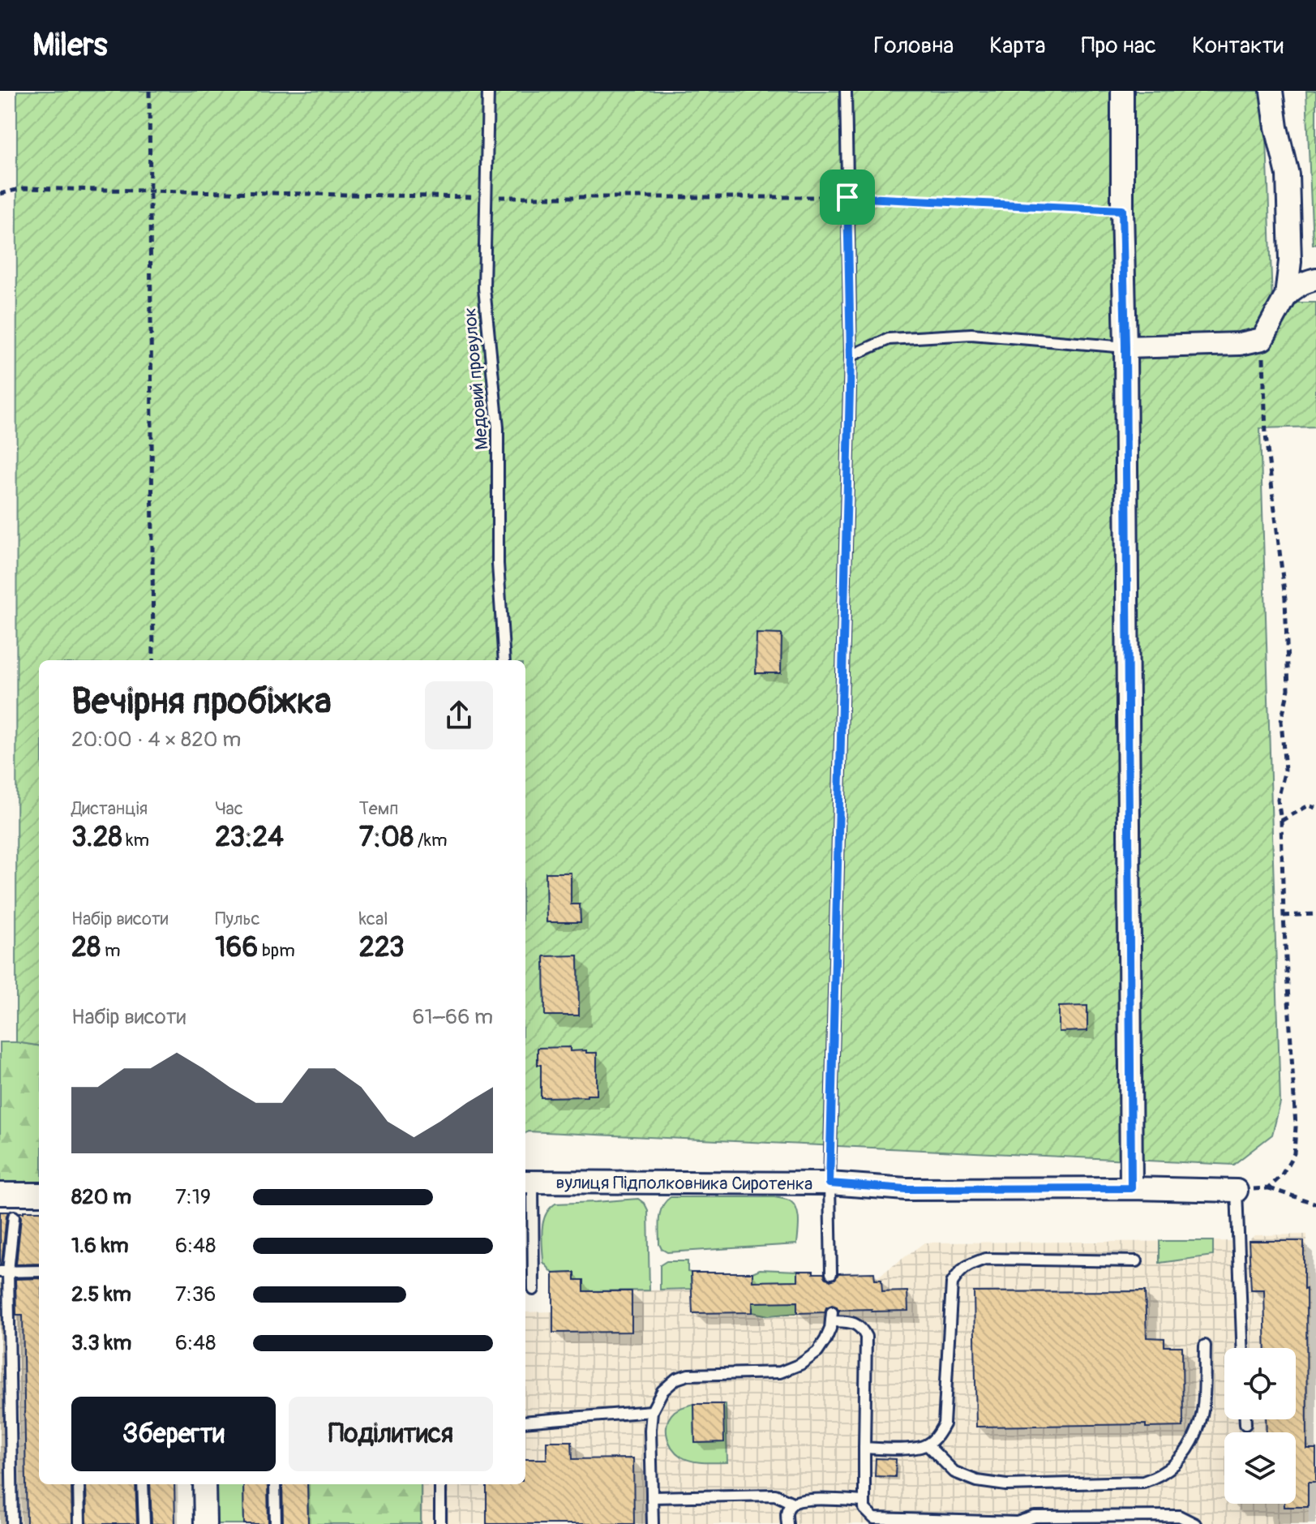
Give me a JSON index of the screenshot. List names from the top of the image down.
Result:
{
  "streets": {
    "street": ["вулиця Підполковника Сиротенка"],
    "lane": ["Медовий провулок"]
  },
  "page": {
    "header": "Milers",
    "nav": [
      "Головна",
      "Карта",
      "Про нас",
      "Контакти"
    ],
    "heading": ["Вечірня пробіжка", "20:00 · 4 × 820 m"],
    "stats": [
      ["Дистанція", "3.28 km"],
      ["Час", "23:24"],
      ["Темп", "7:08 /km"],
      ["Набір висоти", "28 m"],
      ["Пульс", "166 bpm"],
      ["kcal", "223"]
    ],
    "chart": ["Набір висоти", "61–66 m"],
    "list": [
      {
        "name": "820 m",
        "note": "7:19"
      },
      {
        "name": "1.6 km",
        "note": "6:48"
      },
      {
        "name": "2.5 km",
        "note": "7:36"
      },
      {
        "name": "3.3 km",
        "note": "6:48"
      }
    ],
    "buttons": ["Зберегти", "Поділитися"]
  }
}
